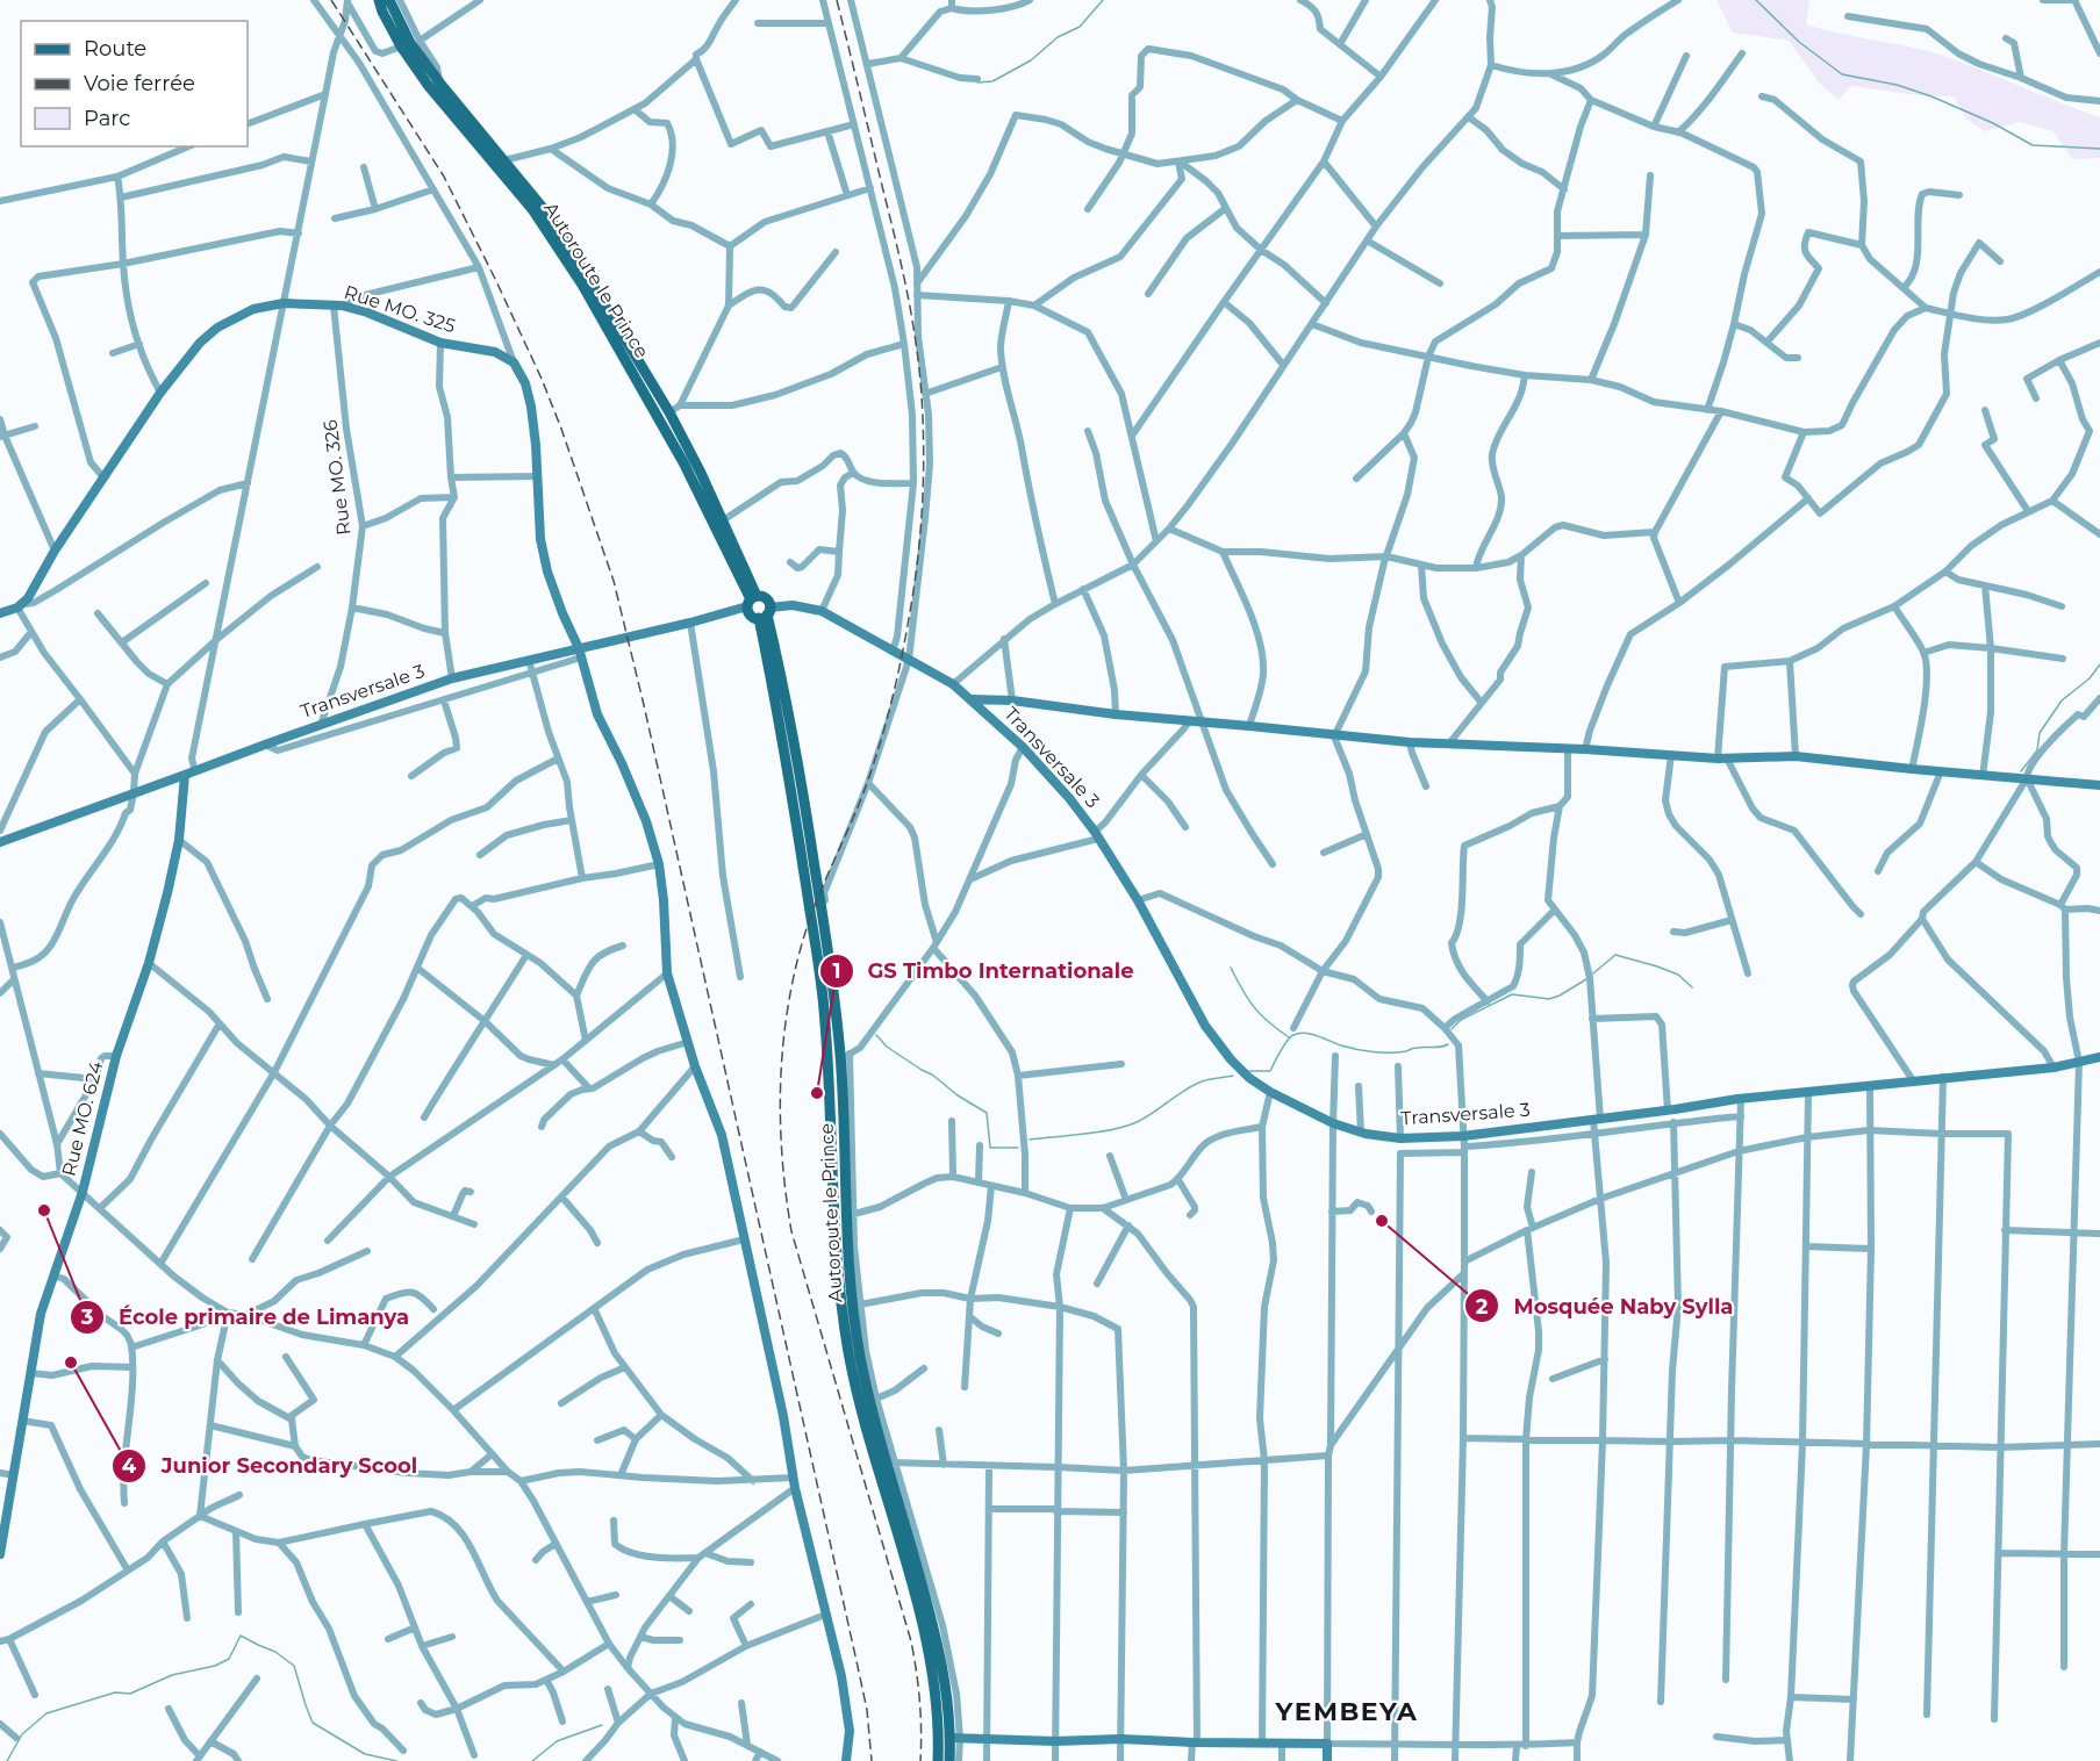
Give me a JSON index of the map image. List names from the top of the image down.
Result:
{
  "streets": {
    "main road": ["Autoroute le Prince"],
    "street": [
      "Rue MO. 325",
      "Rue MO. 326",
      "Transversale 3",
      "Rue MO. 624"
    ]
  },
  "crossings": [
    ["Autoroute le Prince", "Transversale 3"],
    ["Rue MO. 325", "Rue MO. 326"],
    ["Rue MO. 326", "Transversale 3"],
    ["Transversale 3", "Rue MO. 624"]
  ],
  "districts": ["YEMBEYA"],
  "places": [
    "GS Timbo Internationale",
    "École primaire de Limanya",
    "Mosquée Naby Sylla",
    "Junior Secondary Scool"
  ],
  "legend": ["Route", "Voie ferrée", "Parc"]
}
